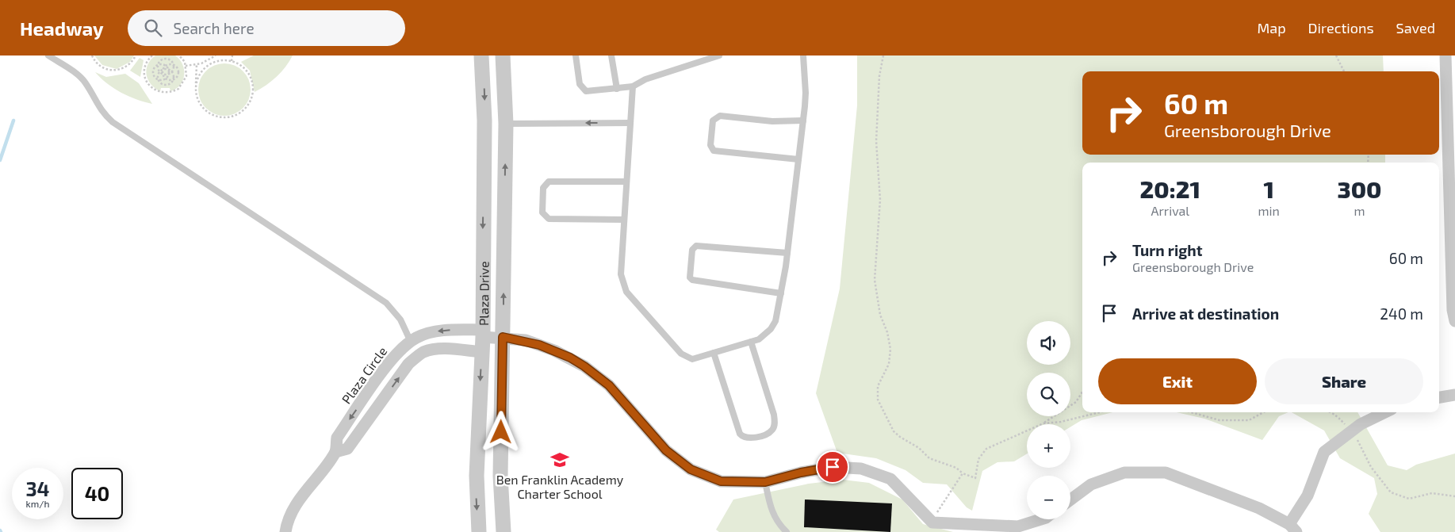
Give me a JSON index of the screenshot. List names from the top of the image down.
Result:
{
  "streets": {
    "street": ["Plaza Drive", "Plaza Circle"]
  },
  "crossings": [
    ["Plaza Drive", "Plaza Circle"]
  ],
  "places": {
    "school or university": ["Ben Franklin Academy Charter School"]
  },
  "page": {
    "header": "Headway",
    "search": "Search here",
    "nav": ["Map", "Directions", "Saved"],
    "turn": ["60 m", "Greensborough Drive"],
    "eta": [
      "20:21",
      "Arrival",
      "1",
      "min",
      "300",
      "m"
    ],
    "list": [
      {
        "name": "Turn right",
        "note": "Greensborough Drive",
        "value": "60 m"
      },
      {
        "name": "Arrive at destination",
        "value": "240 m"
      }
    ],
    "map_buttons": ["+", "−"],
    "buttons": ["Exit", "Share"],
    "speed": "34 km/h",
    "limit": "40"
  }
}
